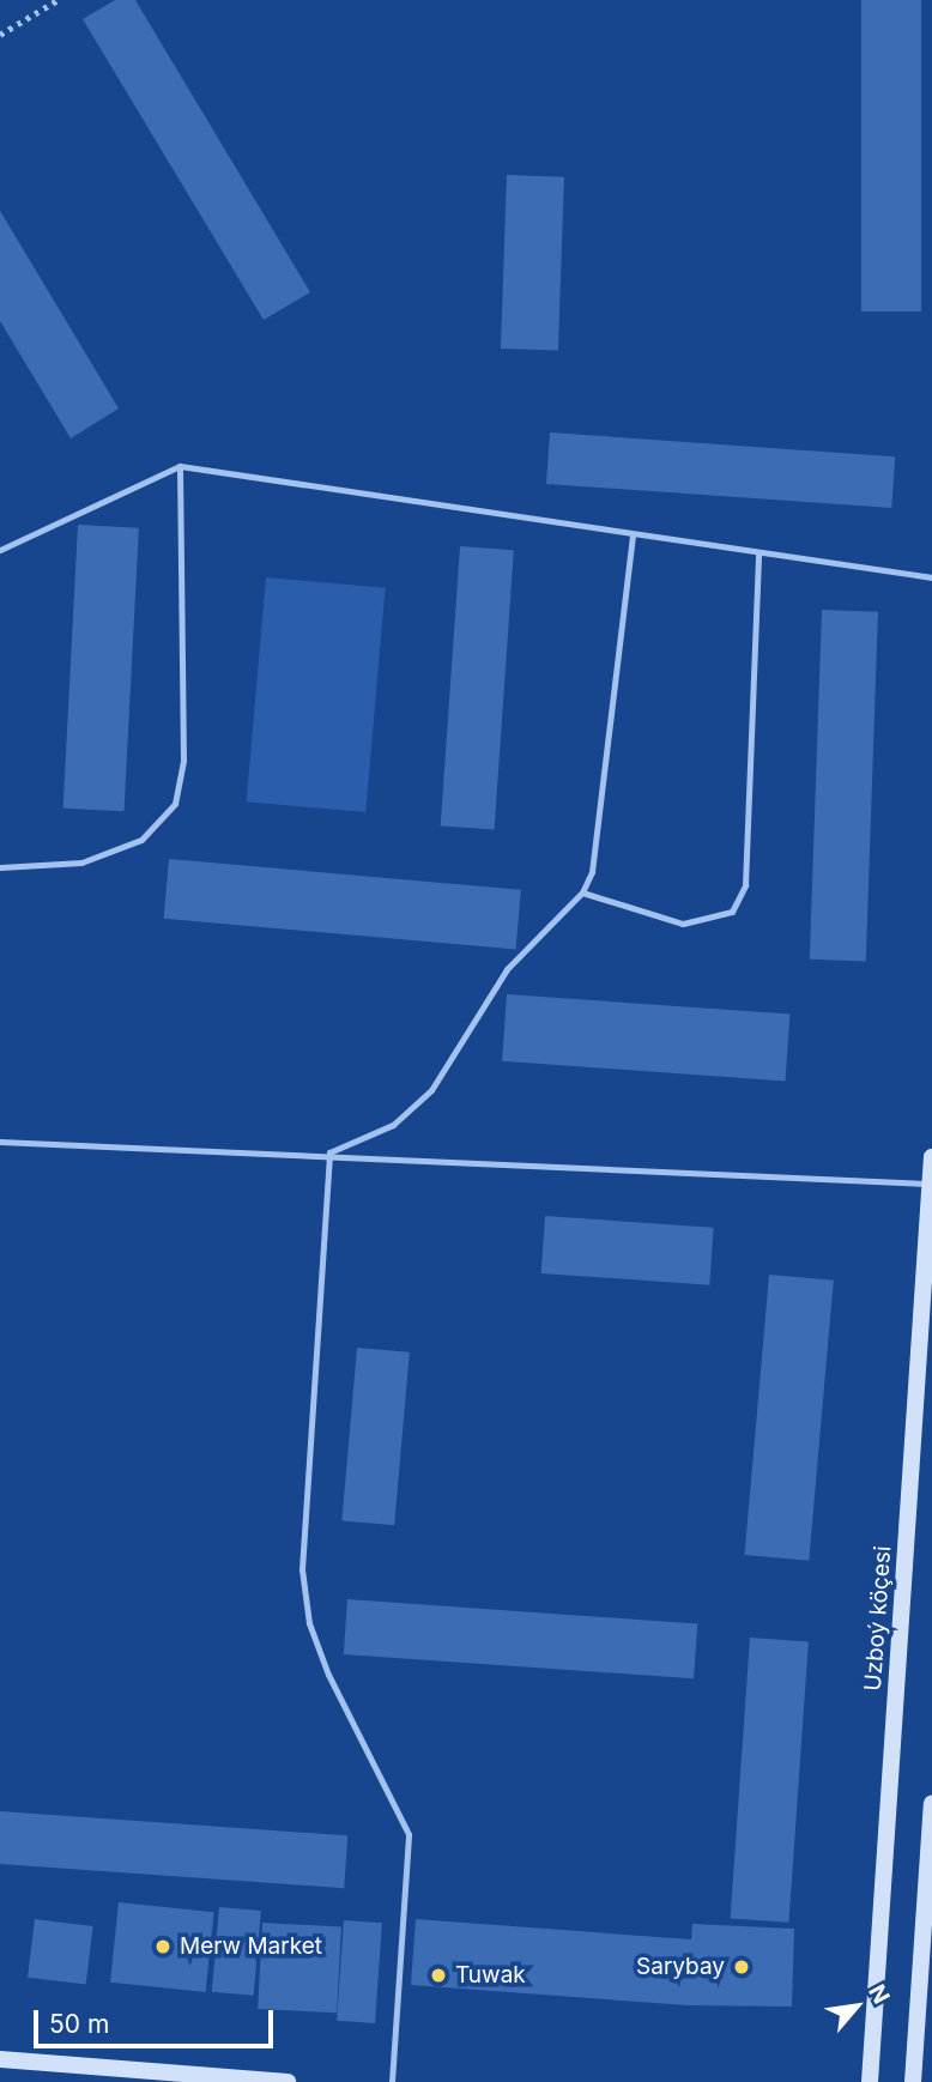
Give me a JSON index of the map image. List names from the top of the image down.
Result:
{
  "streets": {
    "street": ["Uzboý köçesi"]
  },
  "places": ["Merw Market", "Sarybay", "Tuwak"],
  "scale_bar": "50 m",
  "north": "top right"
}
